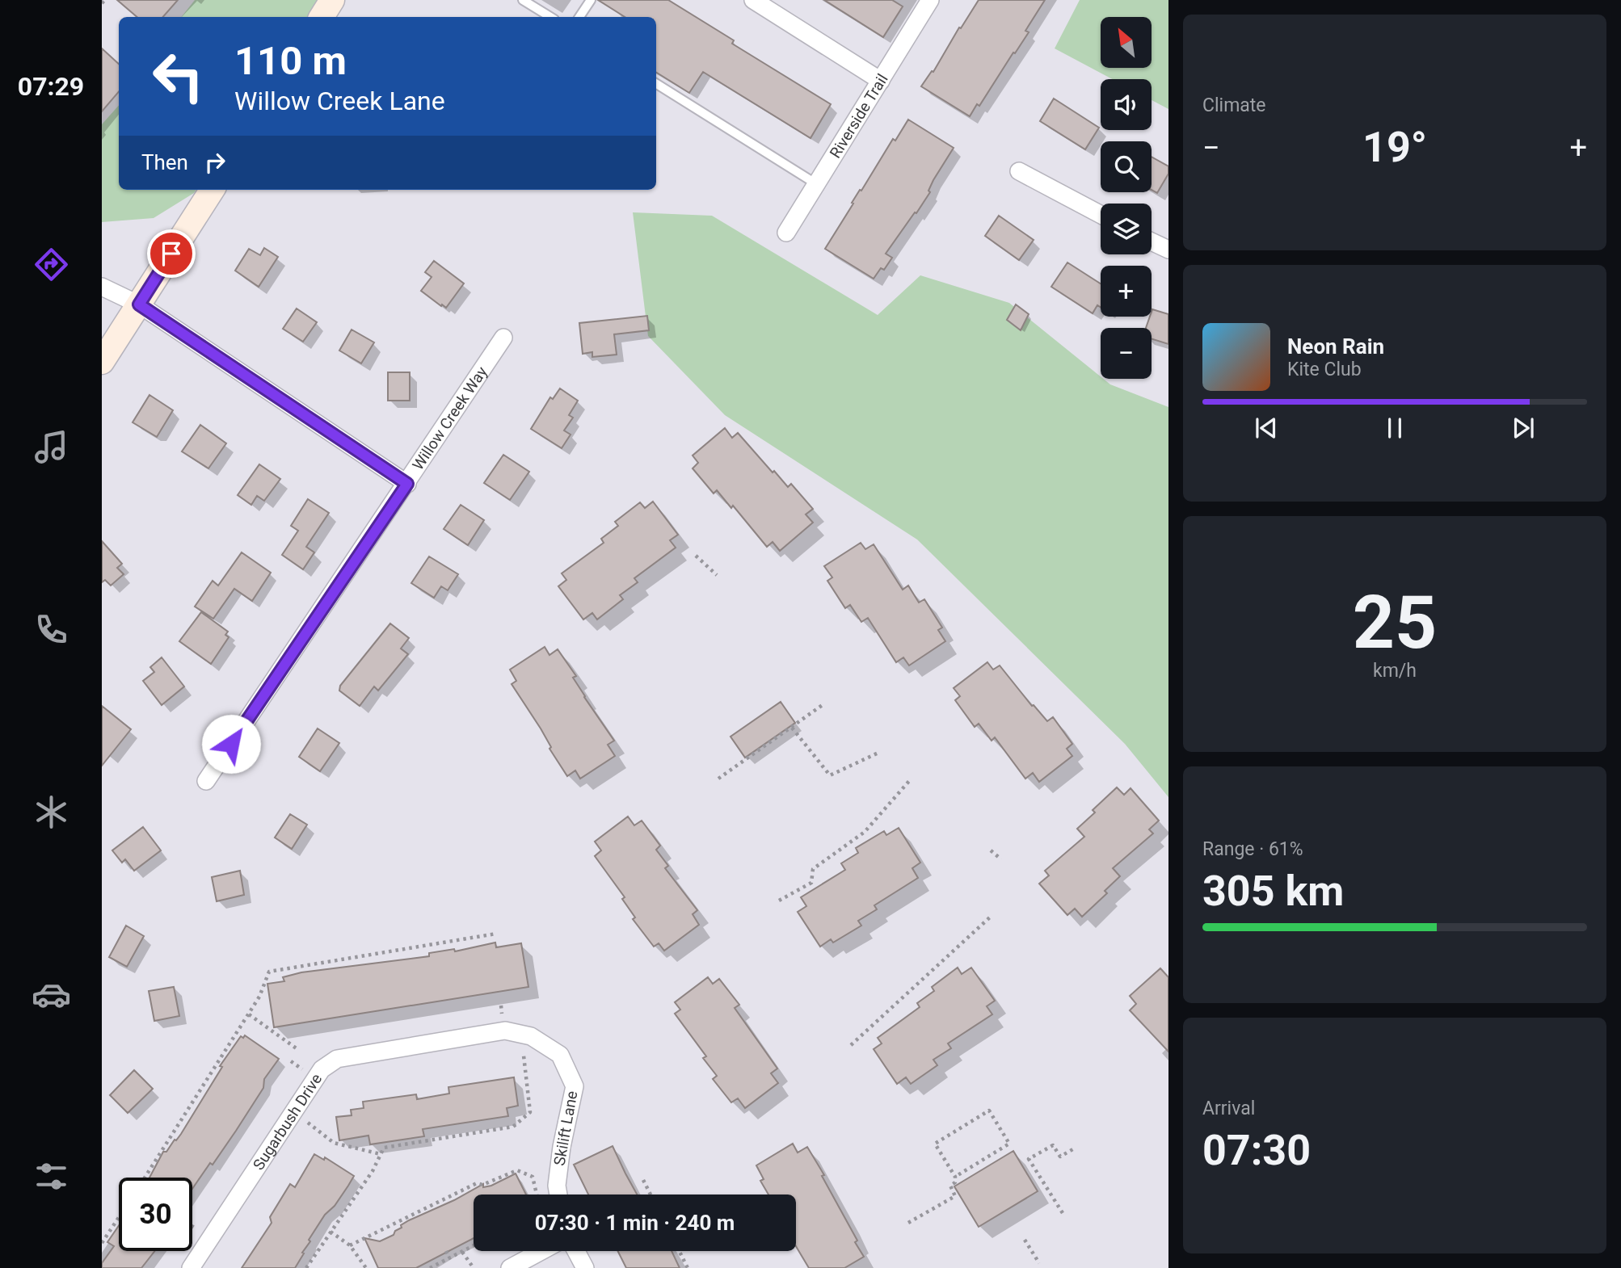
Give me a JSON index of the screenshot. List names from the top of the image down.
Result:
{
  "streets": {
    "street": [
      "Riverside Trail",
      "Willow Creek Way",
      "Sugarbush Drive",
      "Skilift Lane"
    ]
  },
  "crossings": [
    ["Sugarbush Drive", "Skilift Lane"]
  ],
  "north": "top left",
  "page": {
    "tabs": "07:29",
    "tile": [
      "Climate",
      ["25", "km/h"],
      ["Range · 61%", "305 km"],
      ["Arrival", "07:30"]
    ],
    "map_buttons": ["+", "−"],
    "turn": ["110 m", "Willow Creek Lane"],
    "heat": ["−", "19°", "+"],
    "then": "Then",
    "song": ["Neon Rain", "Kite Club"],
    "limit": "30",
    "trip": "07:30 · 1 min · 240 m"
  }
}
